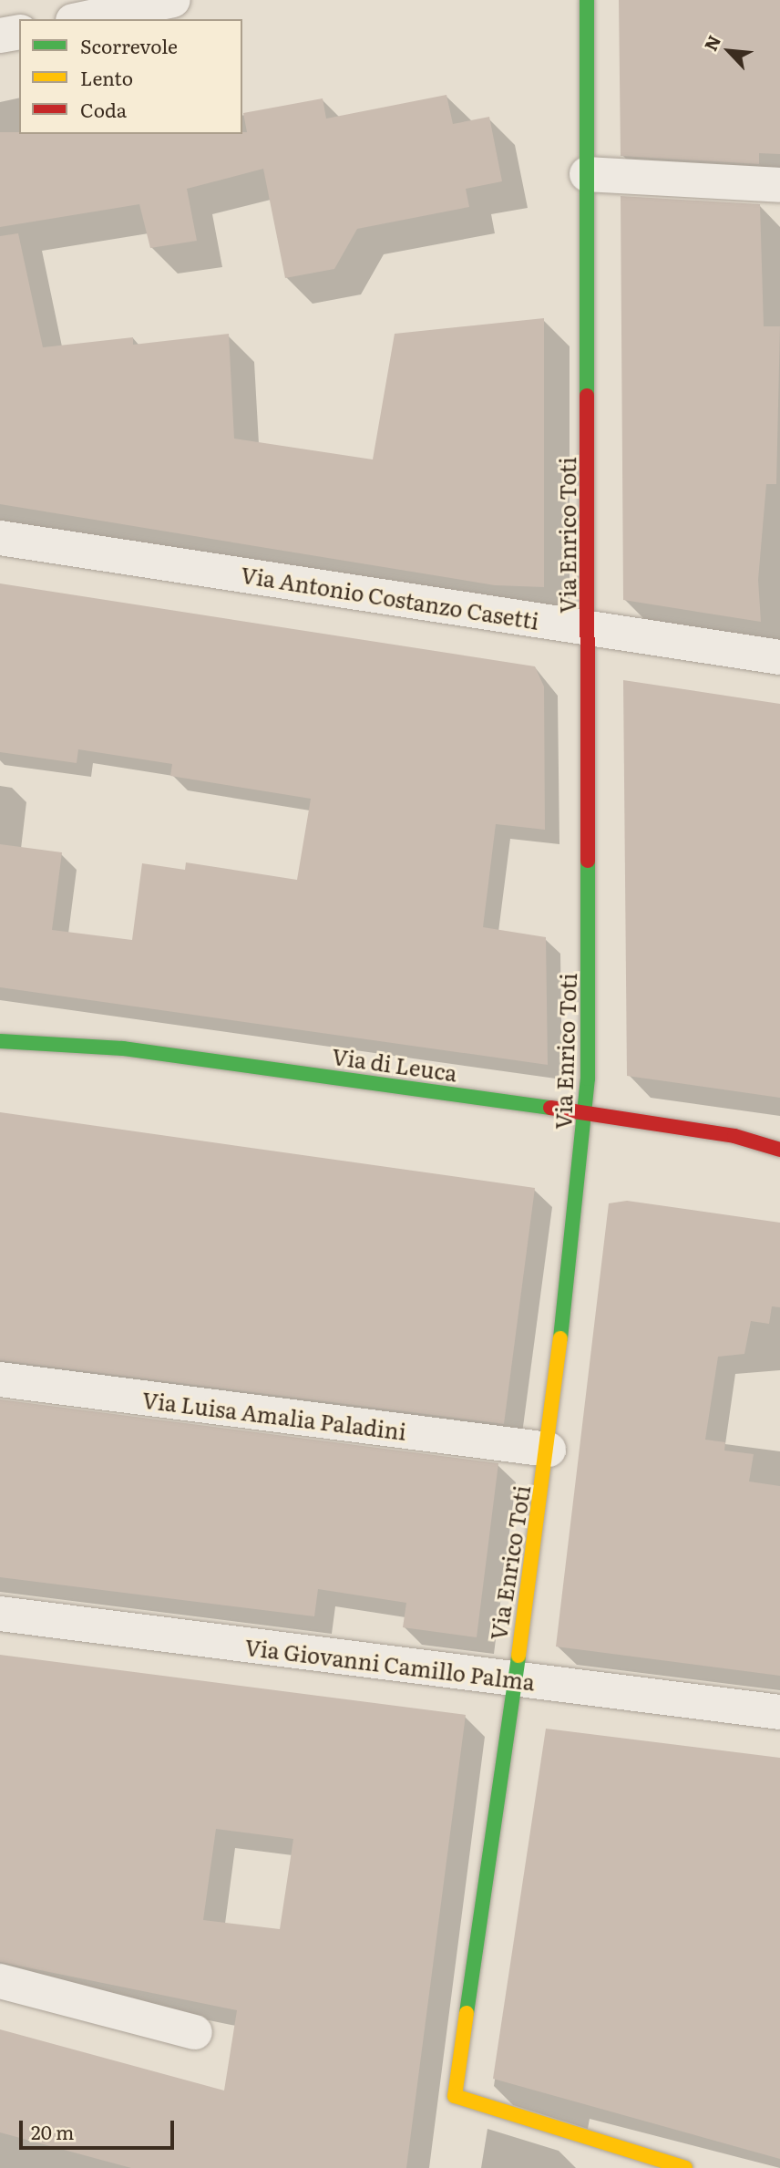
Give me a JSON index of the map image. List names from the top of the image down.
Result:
{
  "streets": {
    "street": [
      "Via Enrico Toti",
      "Via Antonio Costanzo Casetti",
      "Via di Leuca",
      "Via Luisa Amalia Paladini",
      "Via Giovanni Camillo Palma"
    ]
  },
  "crossings": [
    ["Via Enrico Toti", "Via Antonio Costanzo Casetti"],
    ["Via Enrico Toti", "Via di Leuca"],
    ["Via Enrico Toti", "Via Luisa Amalia Paladini"],
    ["Via Enrico Toti", "Via Giovanni Camillo Palma"]
  ],
  "legend": ["Scorrevole", "Lento", "Coda"],
  "scale_bar": "20 m",
  "north": "top left"
}
